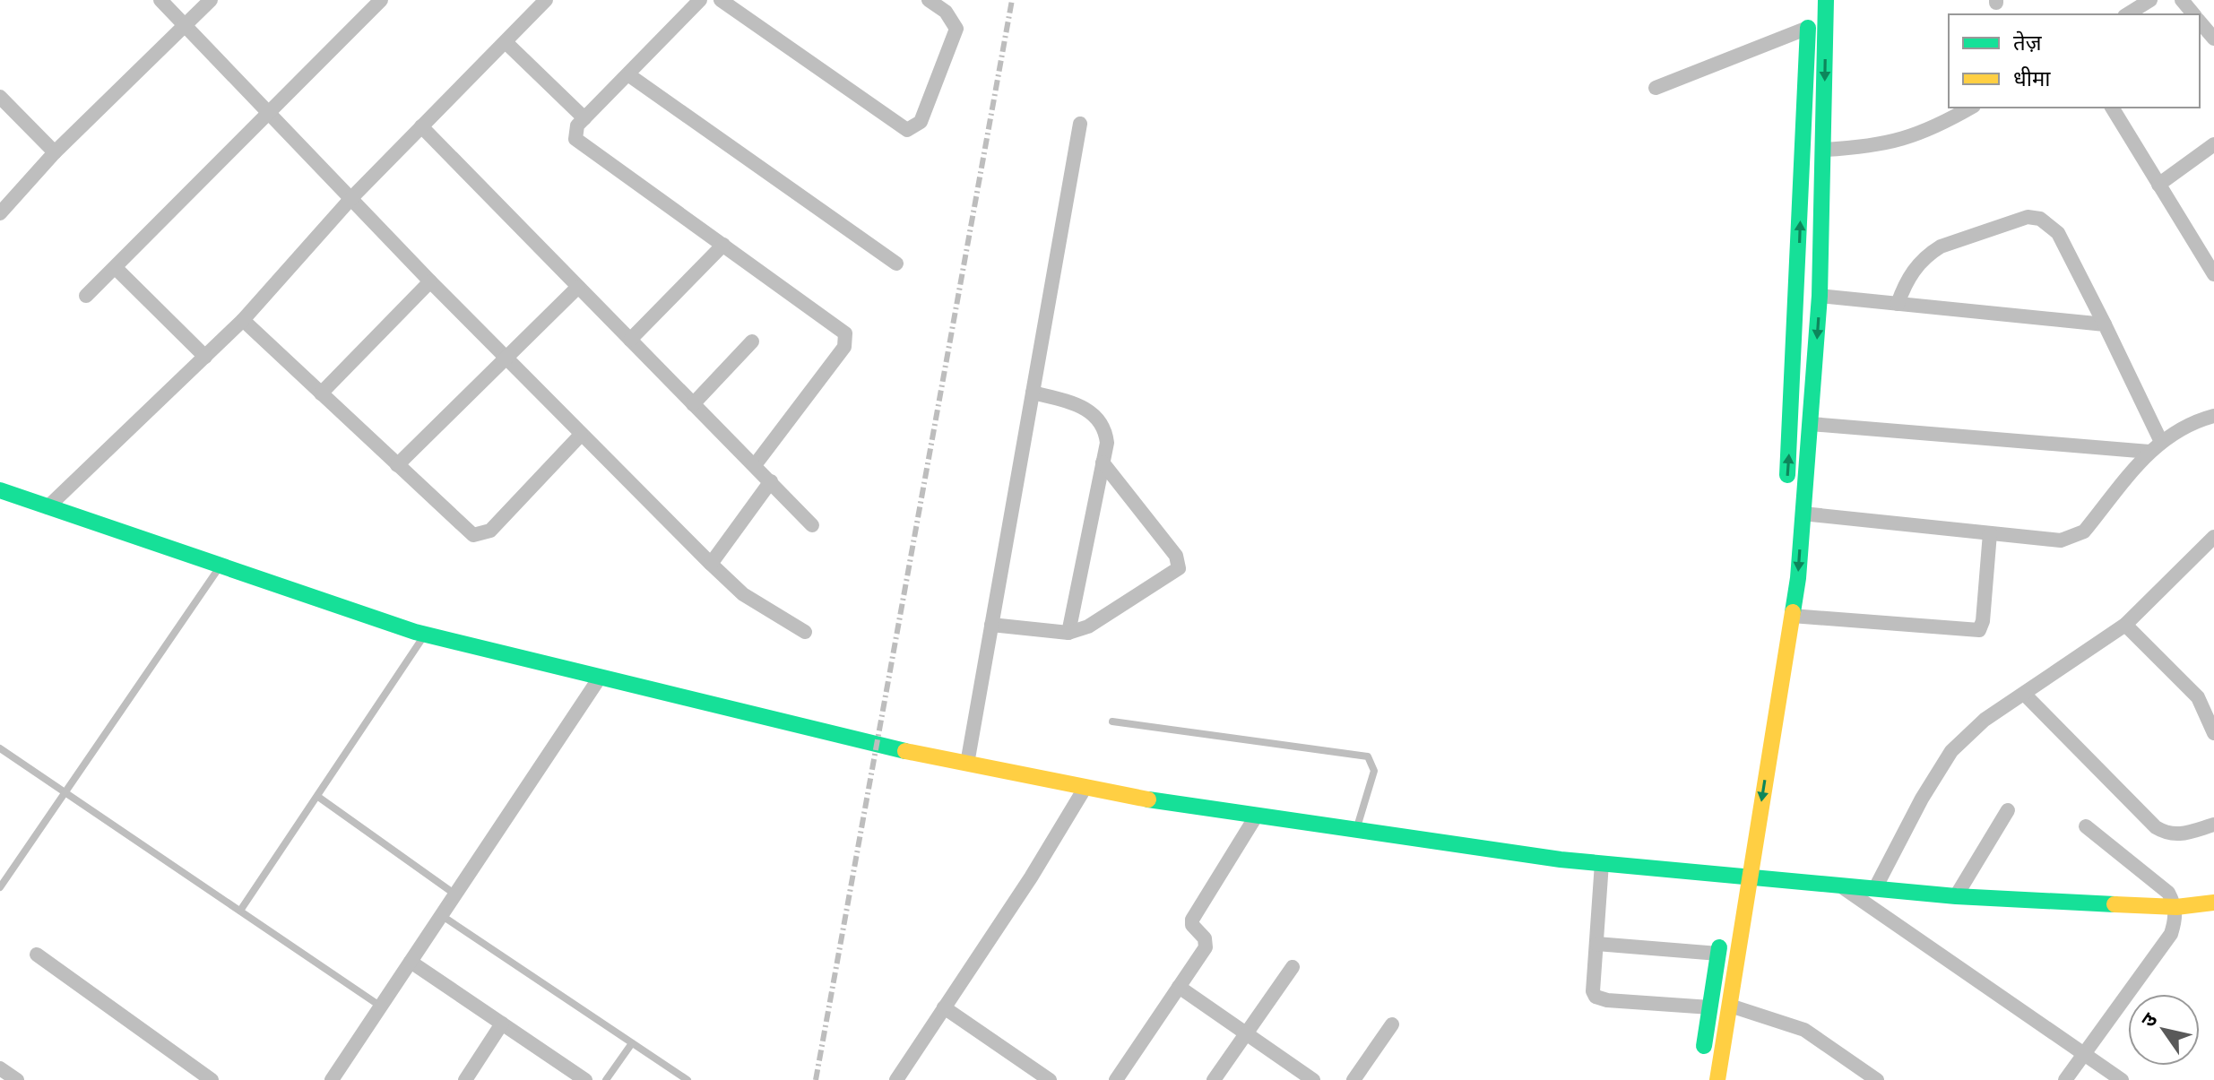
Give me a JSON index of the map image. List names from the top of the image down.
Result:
{
  "legend": ["तेज़", "धीमा"],
  "north": "top left"
}
